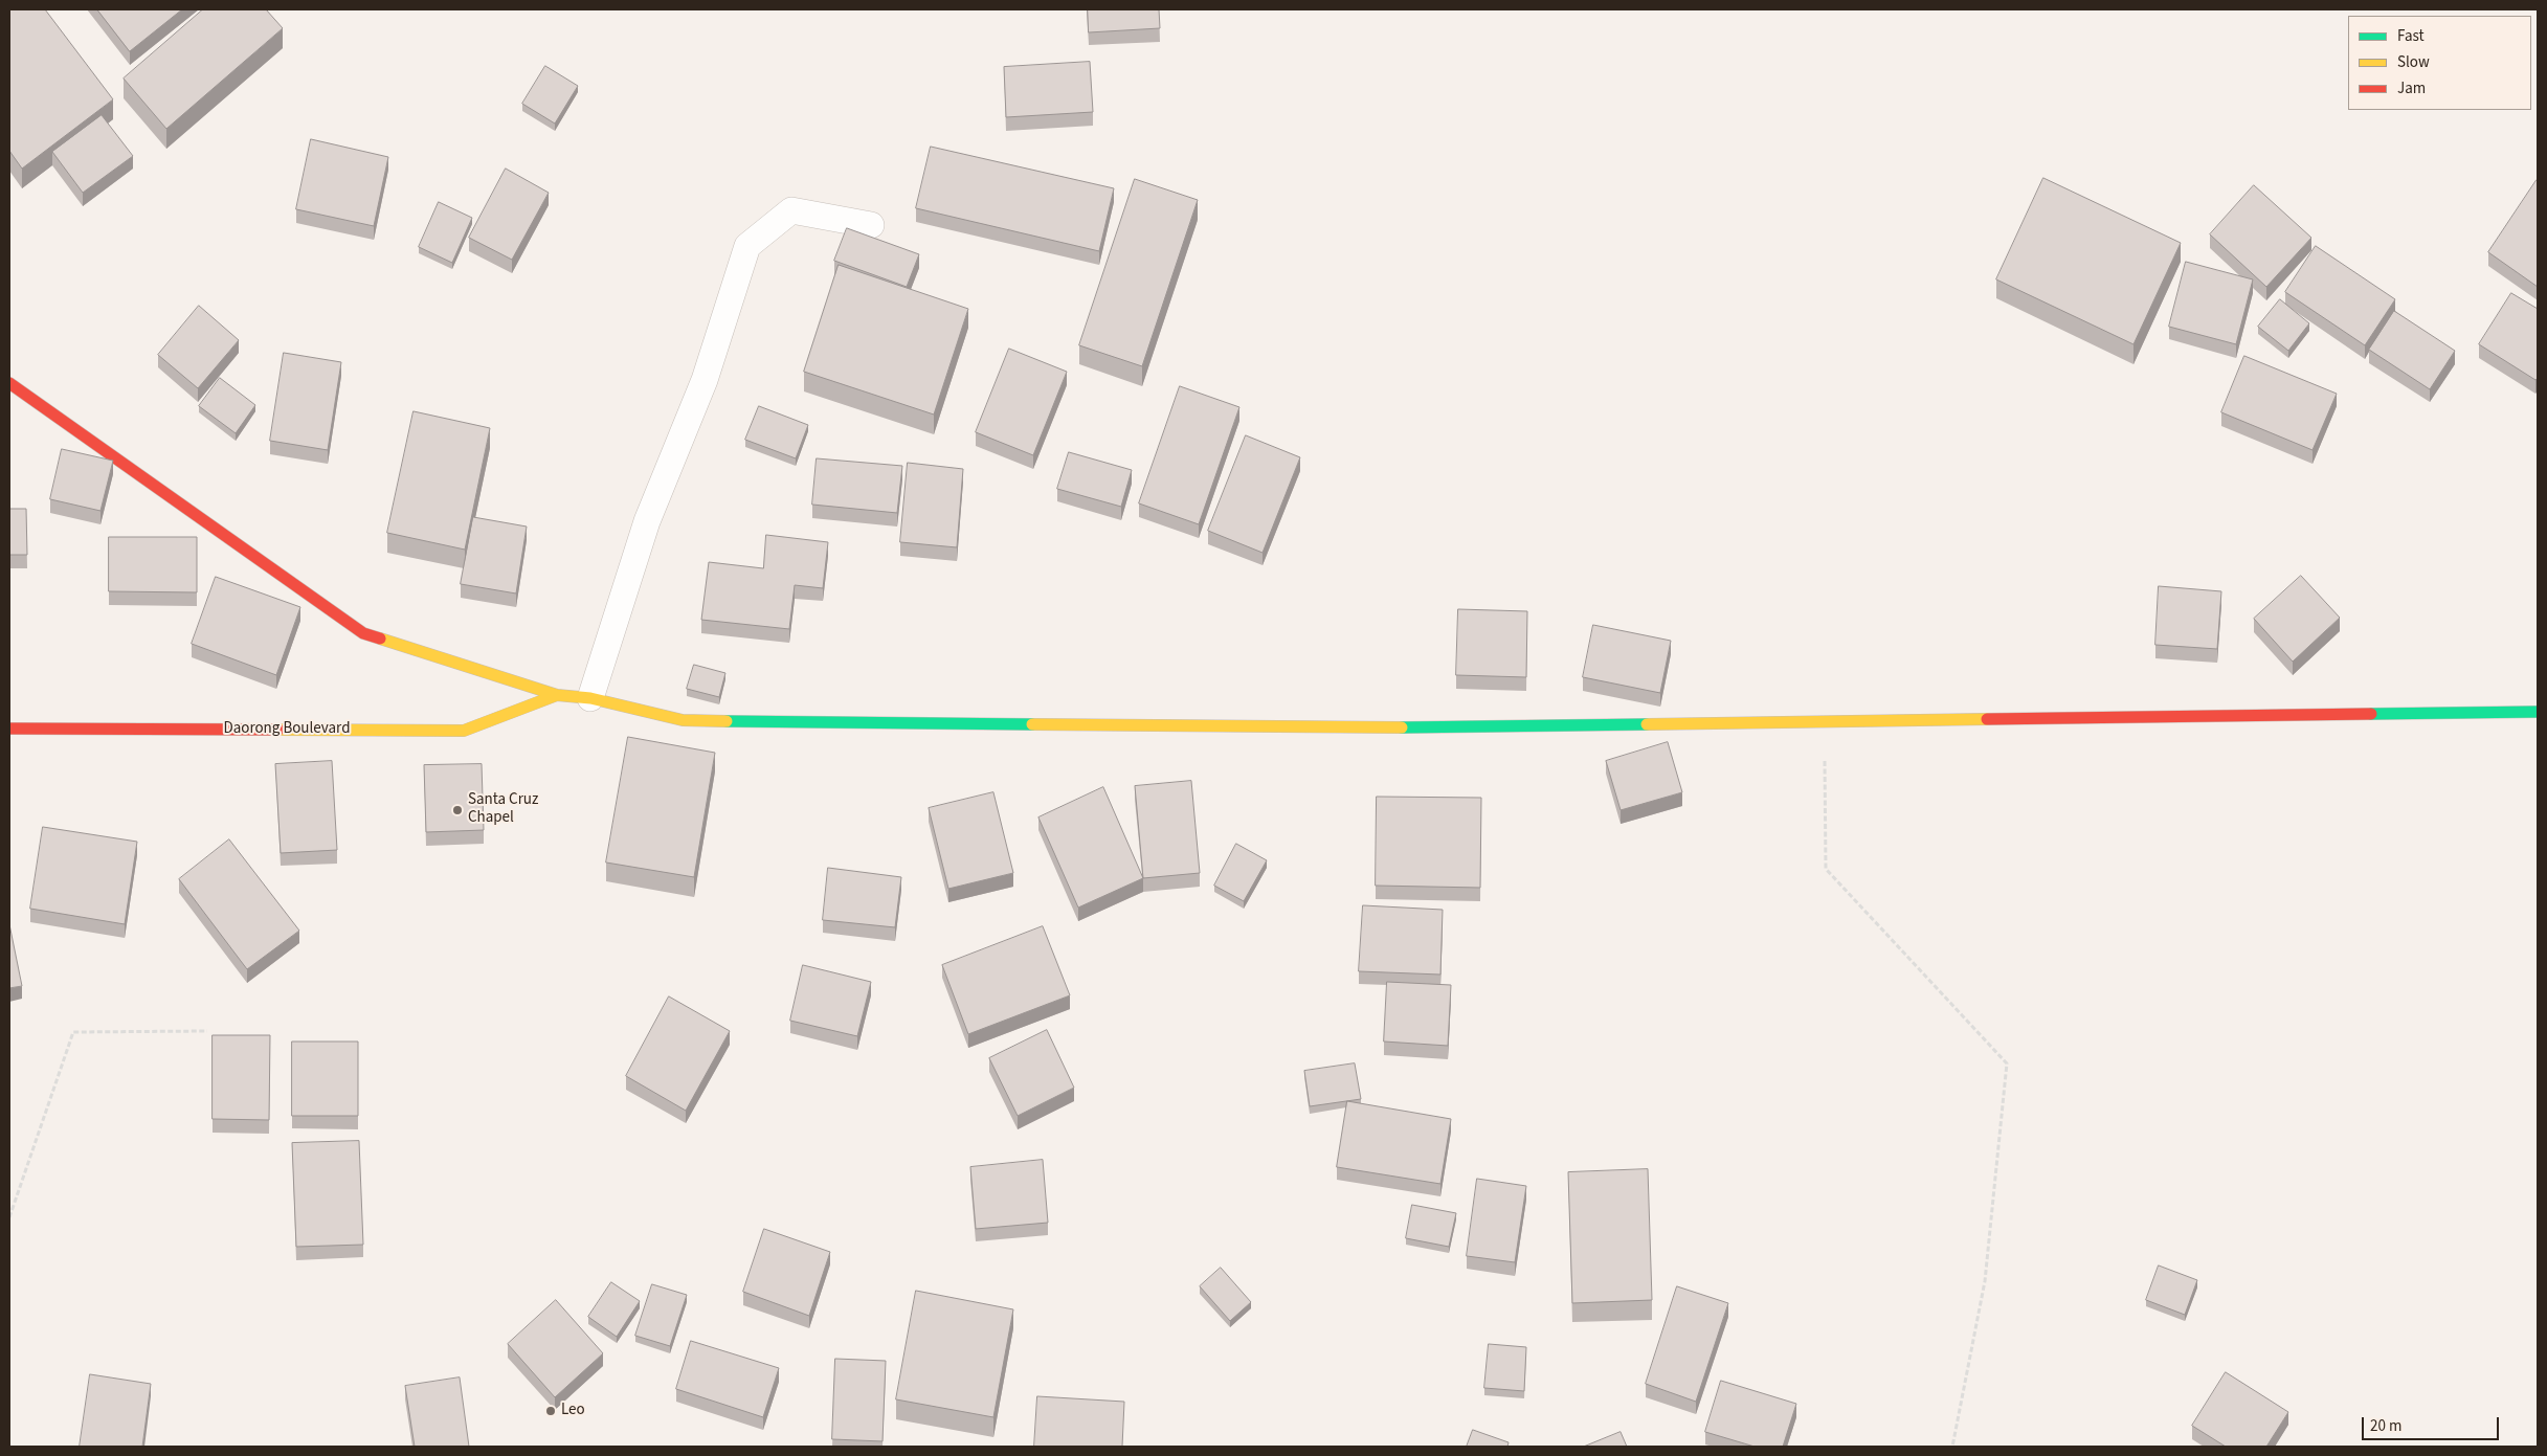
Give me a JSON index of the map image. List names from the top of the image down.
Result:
{
  "streets": {
    "street": ["Daorong Boulevard"]
  },
  "places": ["Santa Cruz Chapel", "Leo"],
  "legend": ["Fast", "Slow", "Jam"],
  "scale_bar": "20 m"
}
